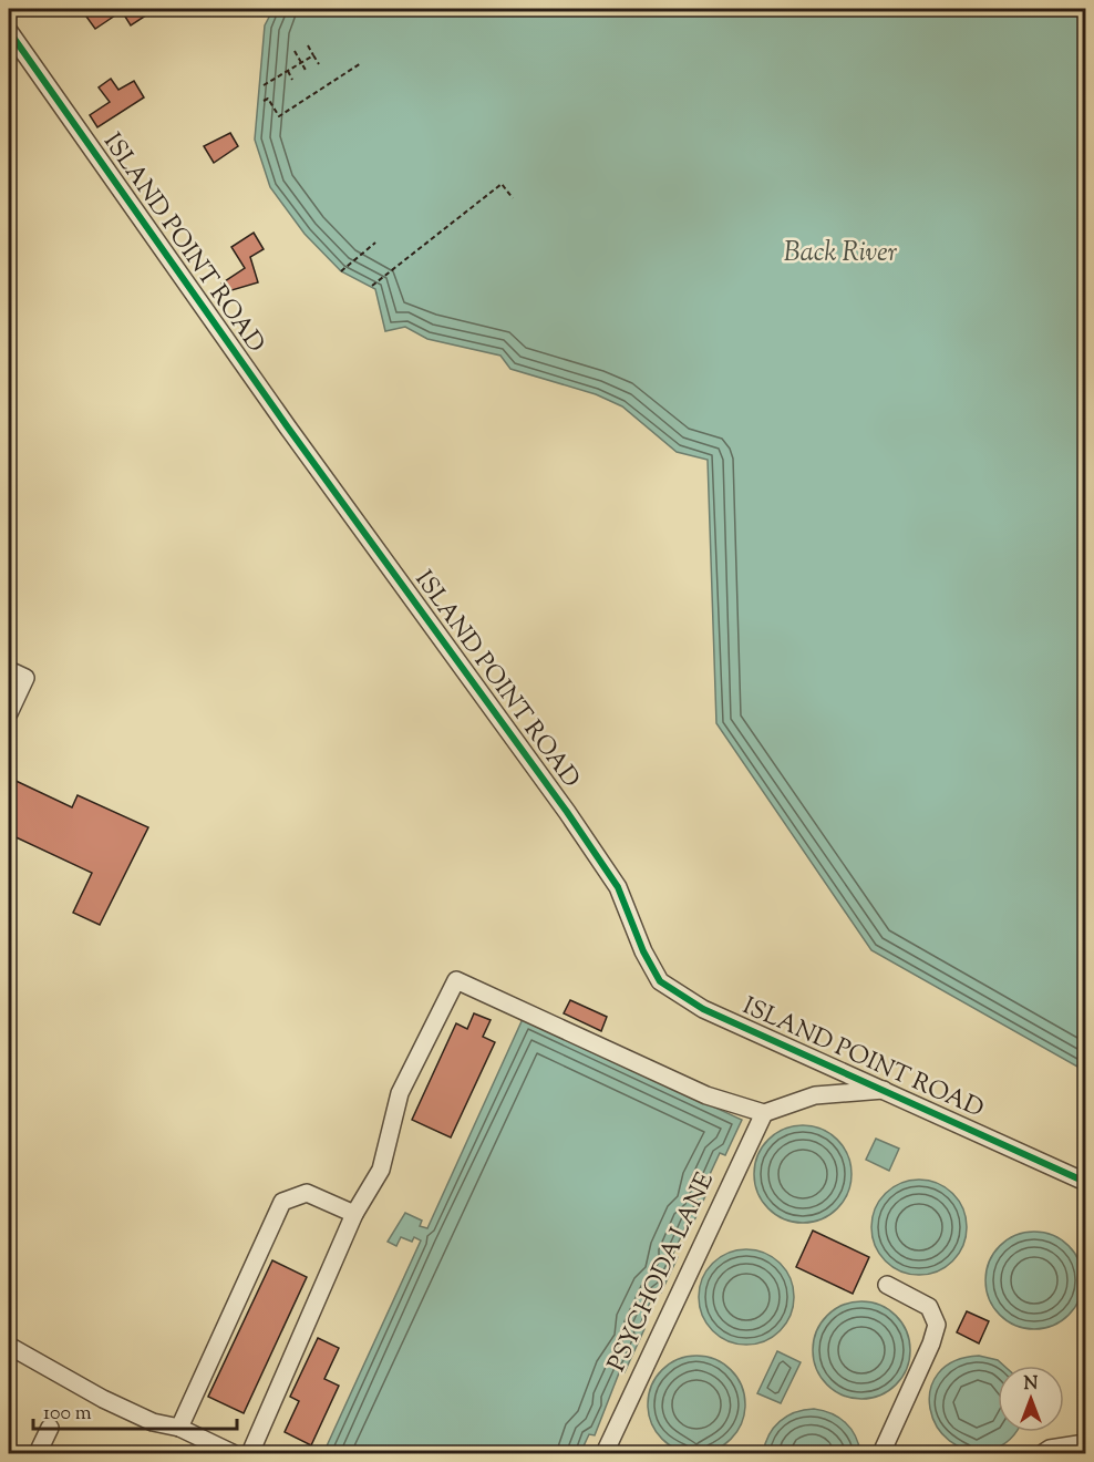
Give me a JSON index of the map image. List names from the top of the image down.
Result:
{
  "streets": {
    "street": ["ISLAND POINT ROAD", "PSYCHODA LANE"]
  },
  "water": ["Back River"],
  "scale_bar": "100 m",
  "north": "top"
}
